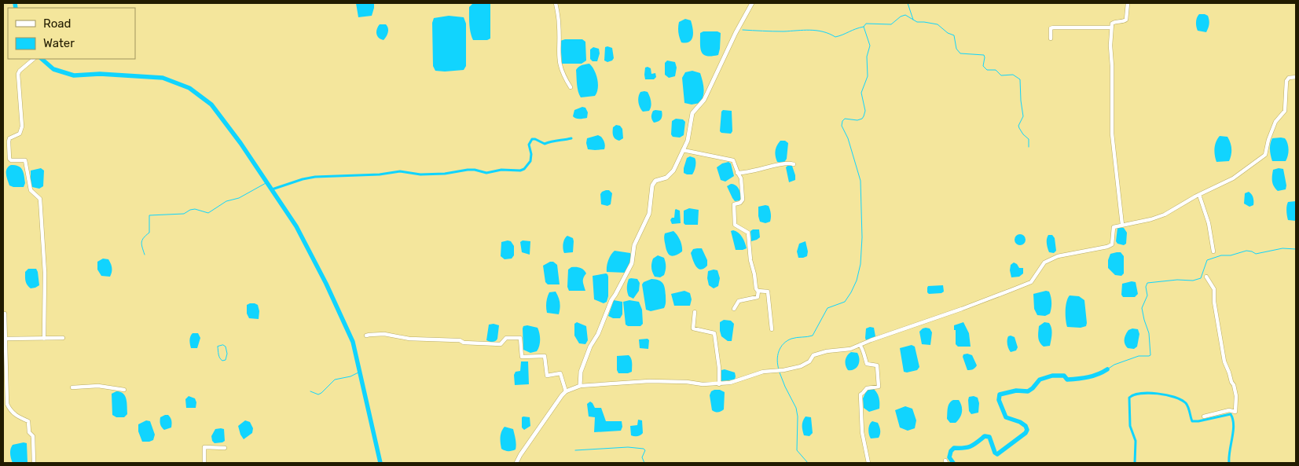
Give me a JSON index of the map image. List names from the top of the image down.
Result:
{
  "legend": ["Road", "Water"]
}
